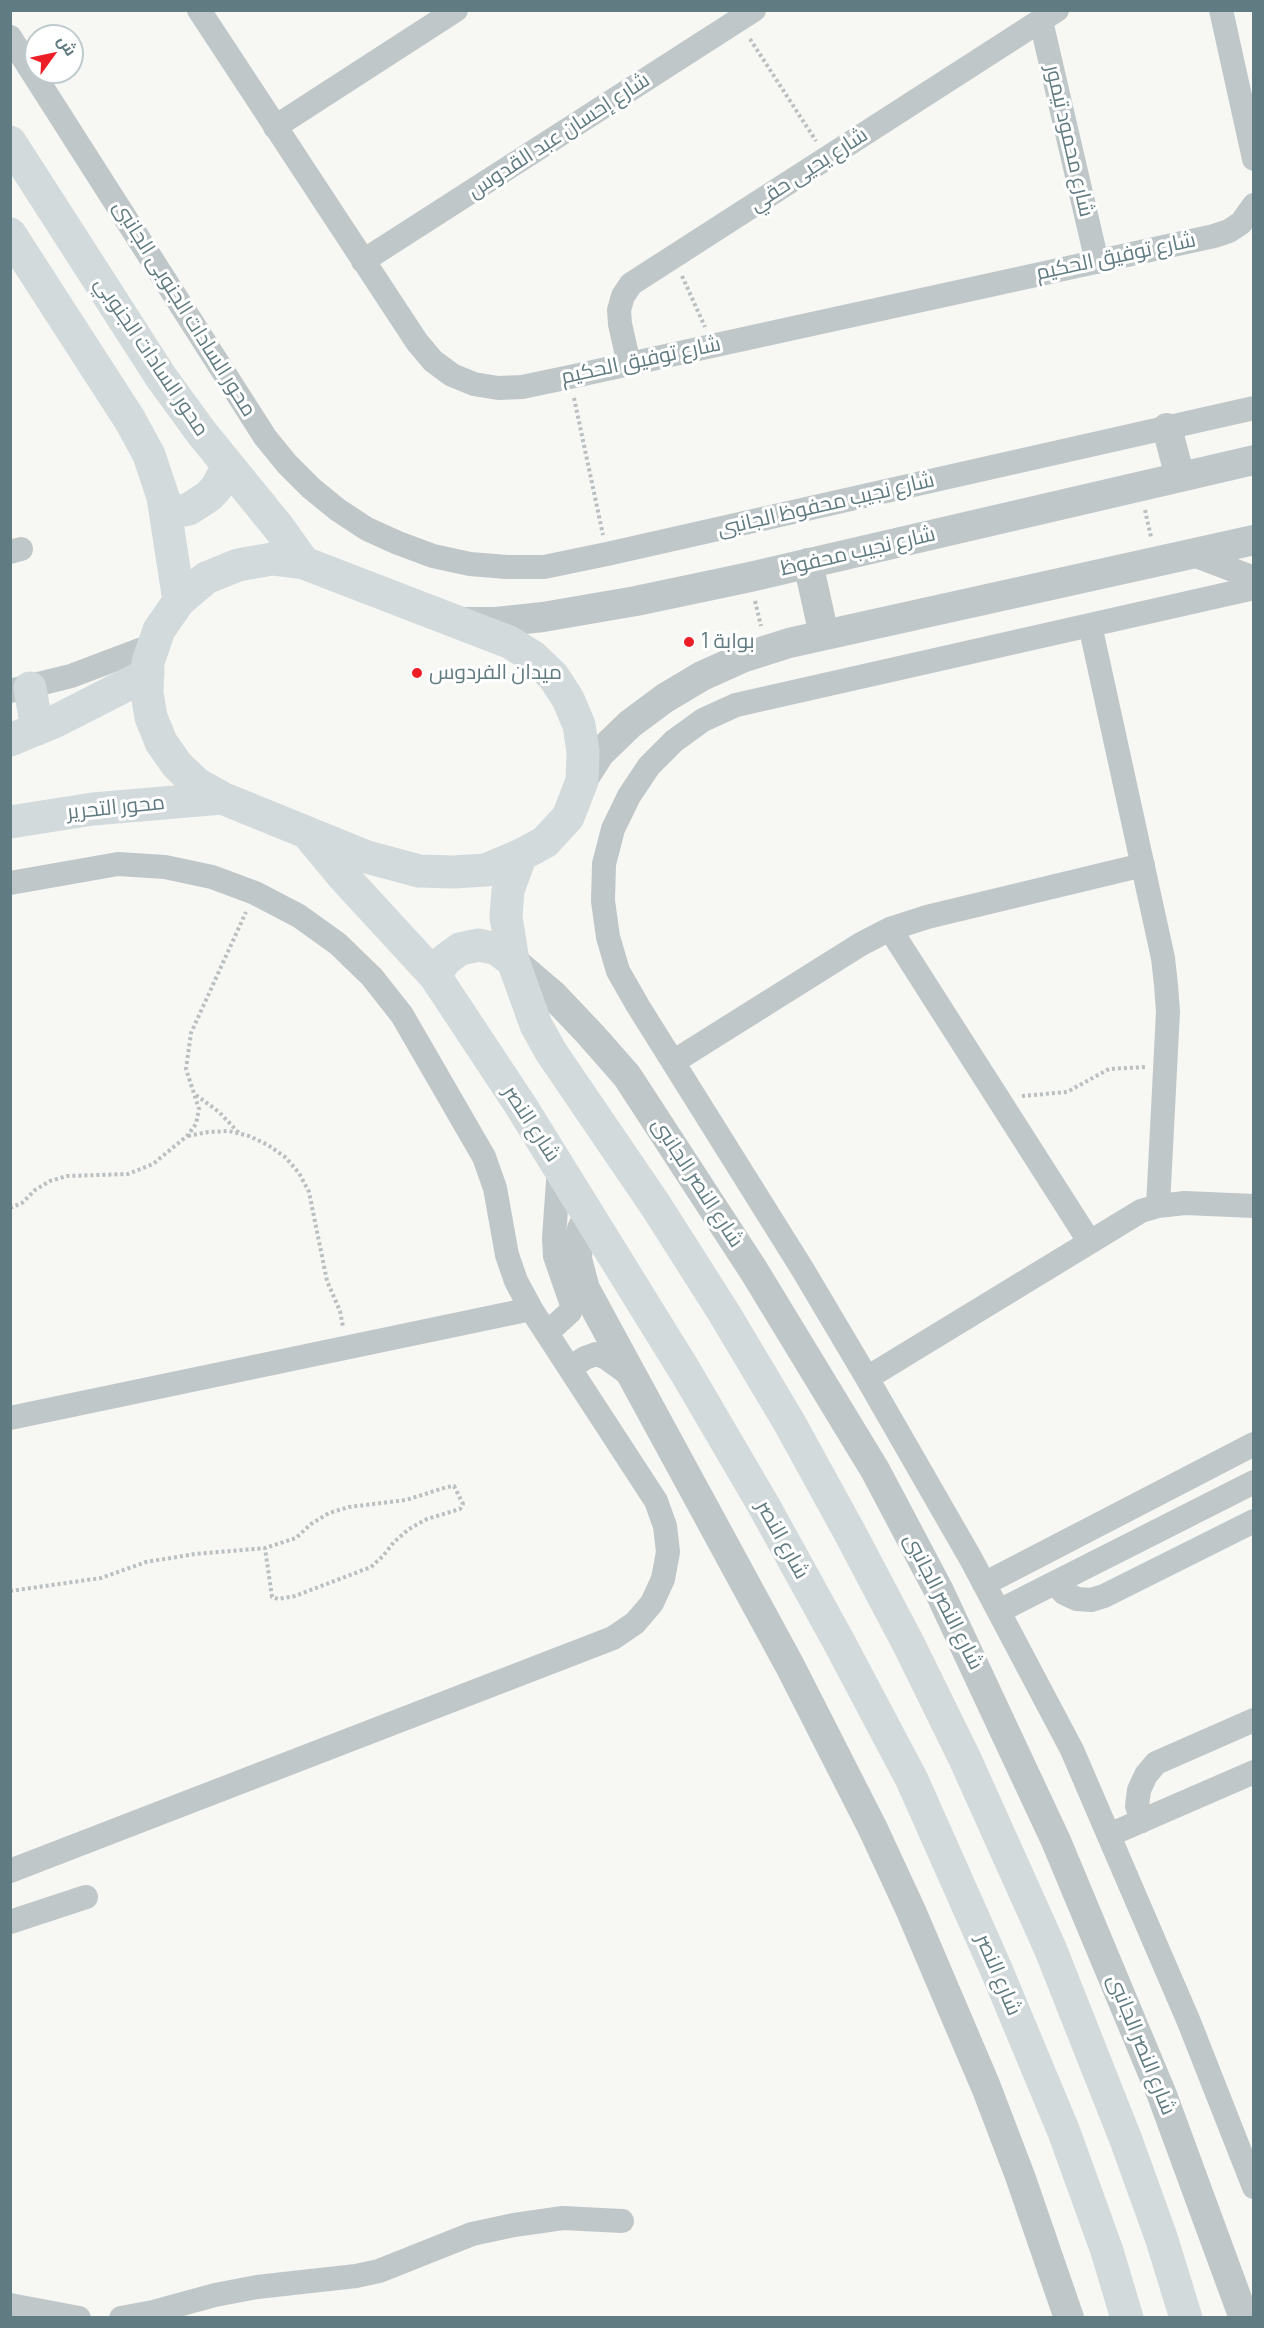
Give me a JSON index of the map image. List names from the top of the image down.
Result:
{
  "streets": {
    "main road": ["محور السادات الجنوبي", "محور التحرير", "شارع النصر"],
    "street": [
      "شارع إحسان عبد القدوس",
      "شارع محمود تيمور",
      "شارع يحيى حقي",
      "شارع توفيق الحكيم",
      "محور السادات الجنوبى الجانبى",
      "شارع نجيب محفوظ الجانبى",
      "شارع نجيب محفوظ",
      "شارع النصر الجانبى"
    ]
  },
  "crossings": [
    ["شارع إحسان عبد القدوس", "شارع توفيق الحكيم"],
    ["شارع محمود تيمور", "شارع يحيى حقي"],
    ["شارع محمود تيمور", "شارع توفيق الحكيم"],
    ["شارع يحيى حقي", "شارع توفيق الحكيم"],
    ["محور السادات الجنوبى الجانبى", "شارع نجيب محفوظ الجانبى"]
  ],
  "places": ["بوابة 1", "ميدان الفردوس"],
  "north": "top right"
}
